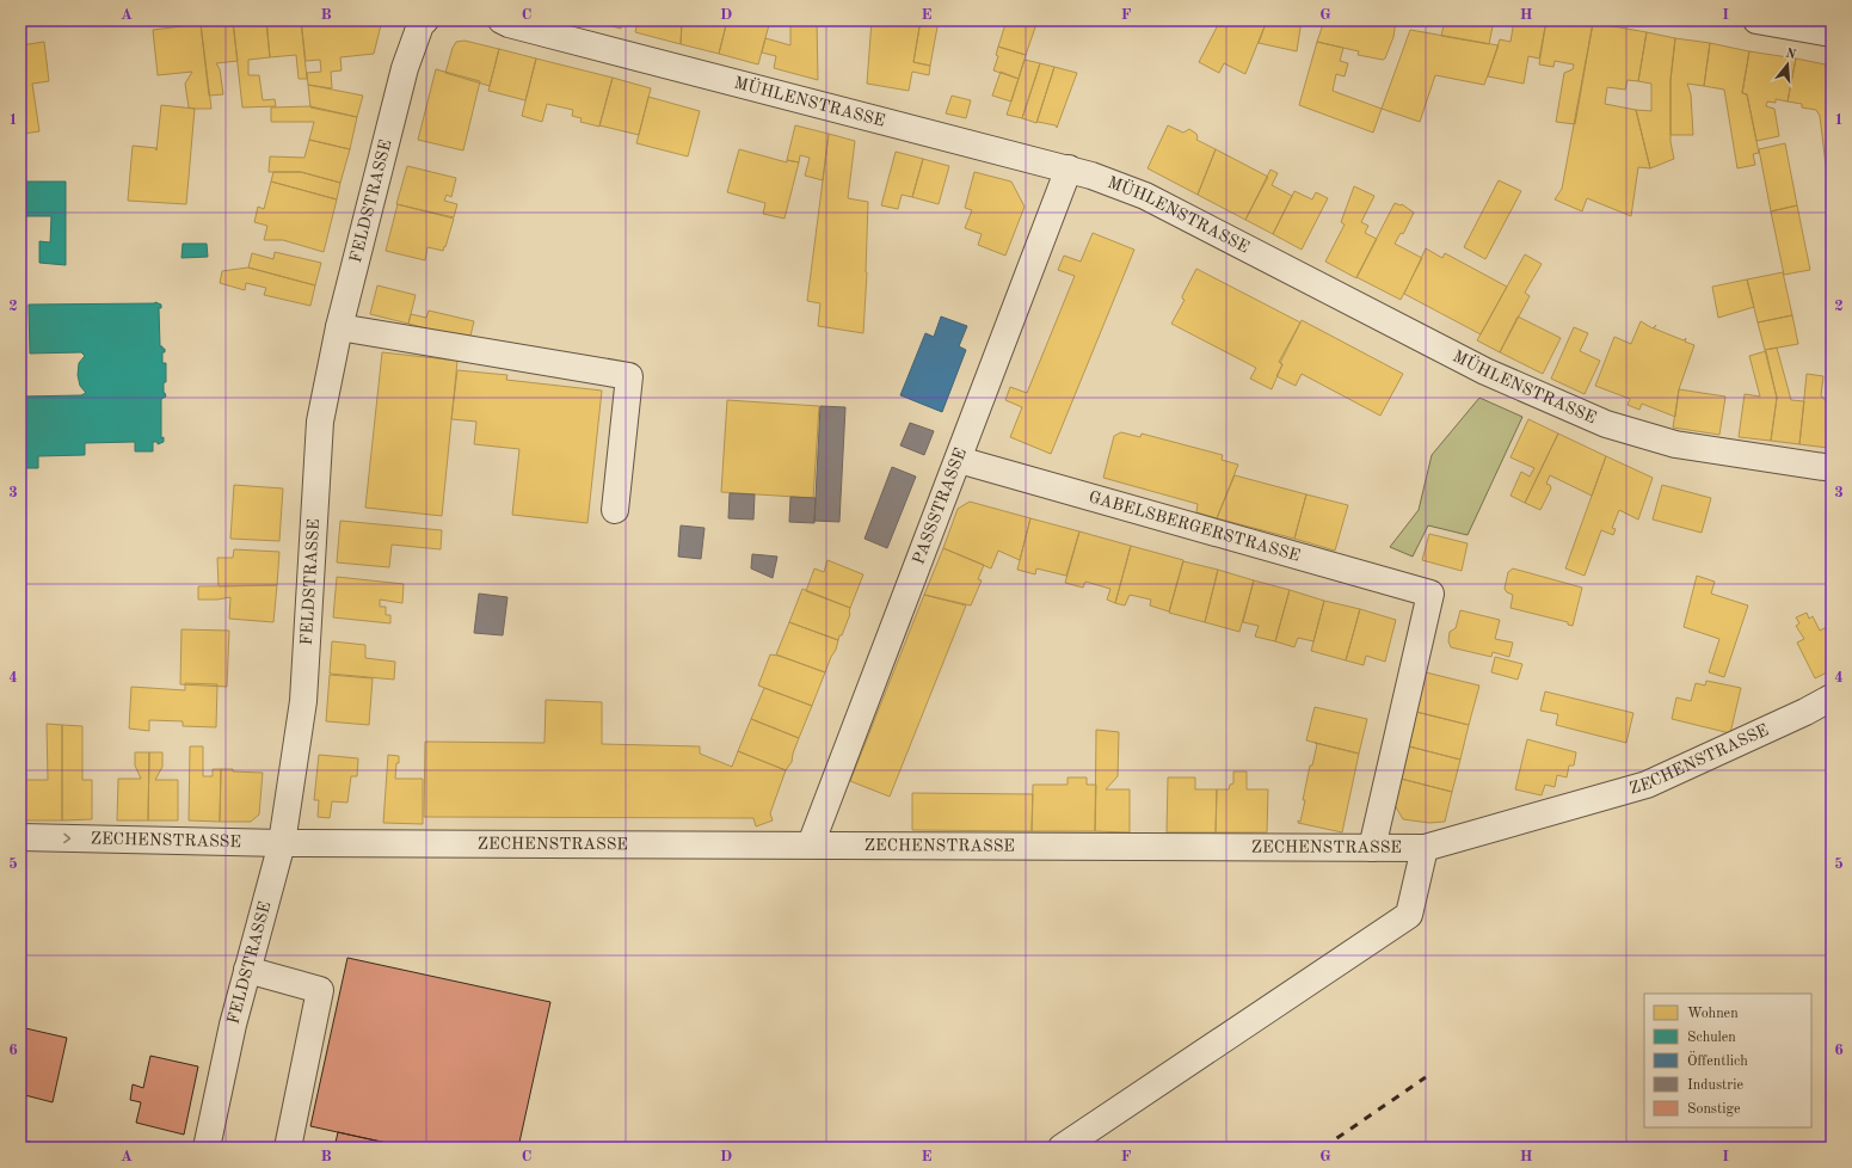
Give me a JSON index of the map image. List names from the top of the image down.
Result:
{
  "streets": {
    "street": [
      "MÜHLENSTRASSE",
      "FELDSTRASSE",
      "PASSSTRASSE",
      "GABELSBERGERSTRASSE",
      "ZECHENSTRASSE"
    ]
  },
  "crossings": [
    ["MÜHLENSTRASSE", "PASSSTRASSE"],
    ["FELDSTRASSE", "ZECHENSTRASSE"],
    ["PASSSTRASSE", "GABELSBERGERSTRASSE"],
    ["PASSSTRASSE", "ZECHENSTRASSE"],
    ["GABELSBERGERSTRASSE", "ZECHENSTRASSE"]
  ],
  "legend": [
    "Wohnen",
    "Schulen",
    "Öffentlich",
    "Industrie",
    "Sonstige"
  ],
  "north": "top",
  "grid": {
    "columns": [
      "A",
      "B",
      "C",
      "D",
      "E",
      "F",
      "G",
      "H",
      "I"
    ],
    "rows": [
      "1",
      "2",
      "3",
      "4",
      "5",
      "6"
    ]
  }
}
